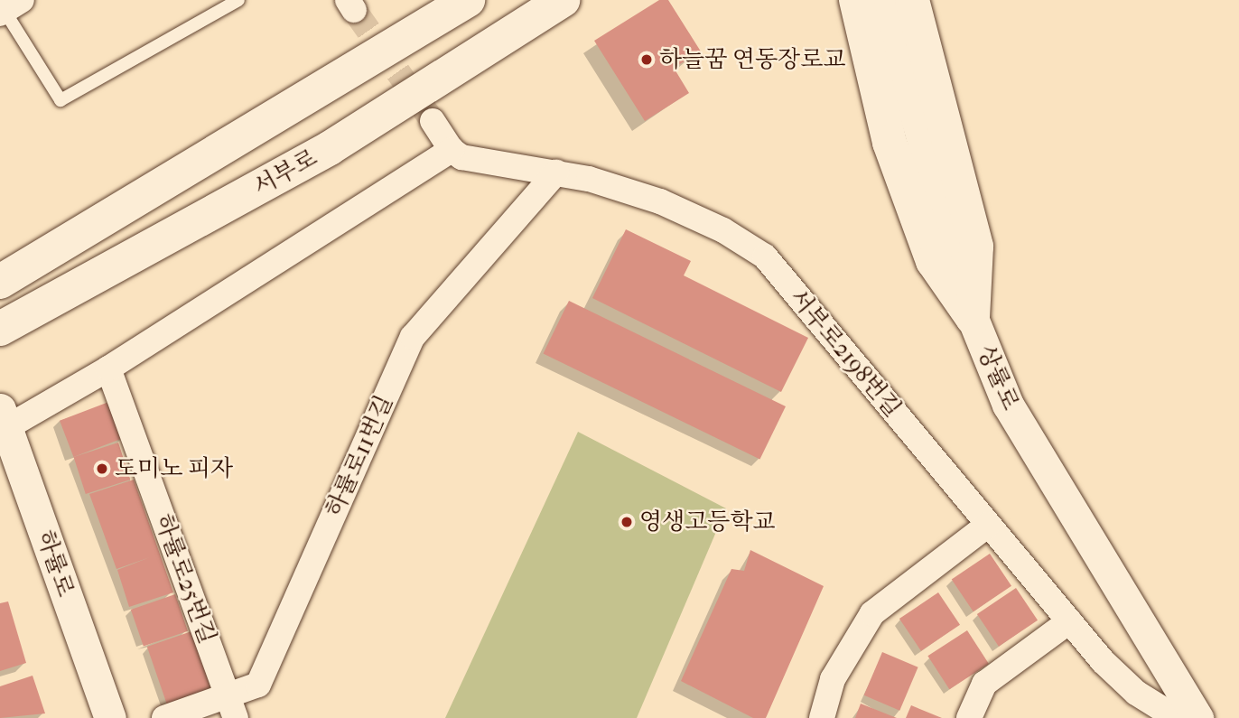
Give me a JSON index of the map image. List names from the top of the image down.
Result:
{
  "streets": {
    "main road": ["서부로"],
    "street": [
      "서부로2198번길",
      "상률로",
      "하률로11번길",
      "하률로",
      "하률로25번길"
    ]
  },
  "crossings": [
    ["서부로2198번길", "하률로11번길"],
    ["하률로11번길", "하률로25번길"]
  ],
  "places": ["하늘꿈 연동장로교", "도미노 피자", "영생고등학교"]
}
